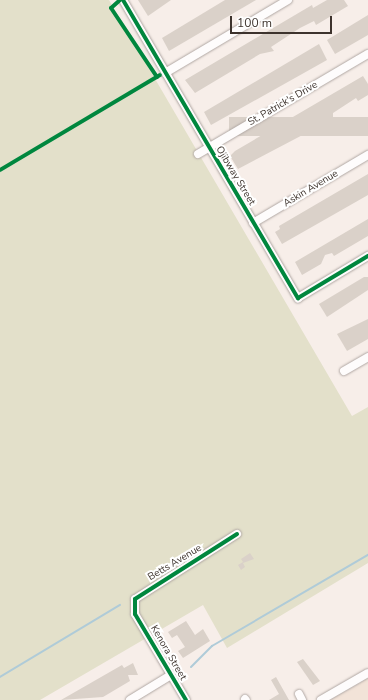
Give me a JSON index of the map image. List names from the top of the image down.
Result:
{
  "streets": {
    "street": [
      "St. Patrick's Drive",
      "Ojibway Street",
      "Askin Avenue",
      "Betts Avenue",
      "Kenora Street"
    ]
  },
  "crossings": [
    ["St. Patrick's Drive", "Ojibway Street"],
    ["Ojibway Street", "Askin Avenue"],
    ["Betts Avenue", "Kenora Street"]
  ],
  "scale_bar": "100 m"
}
